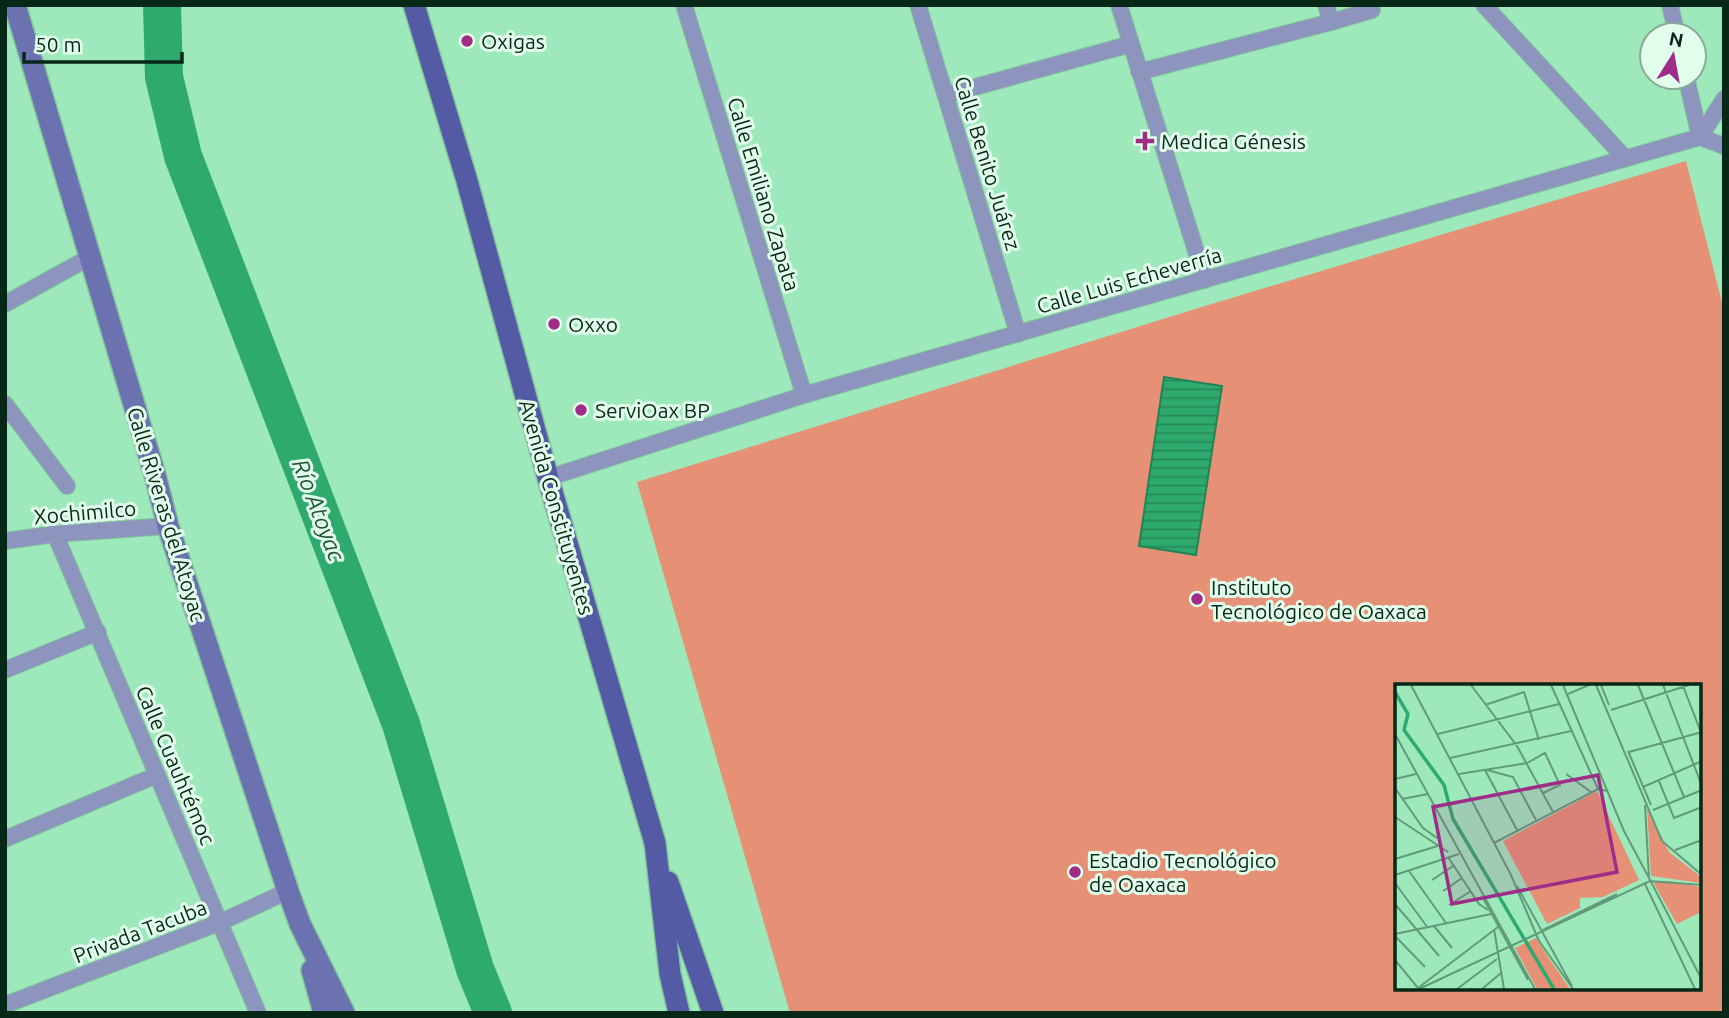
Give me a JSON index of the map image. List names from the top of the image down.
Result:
{
  "streets": {
    "main road": ["Avenida Constituyentes"],
    "street": [
      "Calle Benito Juárez",
      "Calle Emiliano Zapata",
      "Calle Luis Echeverría",
      "Xochimilco",
      "Calle Riveras del Atoyac",
      "Calle Cuauhtémoc",
      "Privada Tacuba"
    ]
  },
  "crossings": [
    ["Calle Benito Juárez", "Calle Luis Echeverría"],
    ["Calle Emiliano Zapata", "Calle Luis Echeverría"],
    ["Calle Luis Echeverría", "Avenida Constituyentes"],
    ["Xochimilco", "Calle Riveras del Atoyac"],
    ["Xochimilco", "Calle Cuauhtémoc"],
    ["Calle Riveras del Atoyac", "Privada Tacuba"],
    ["Calle Cuauhtémoc", "Privada Tacuba"]
  ],
  "water": ["Río Atoyac"],
  "places": {
    "other": [
      "Oxigas",
      "Oxxo",
      "ServiOax BP",
      "Instituto Tecnológico de Oaxaca",
      "Estadio Tecnológico de Oaxaca"
    ],
    "health": ["Medica Génesis"]
  },
  "scale_bar": "50 m",
  "north": "top"
}
